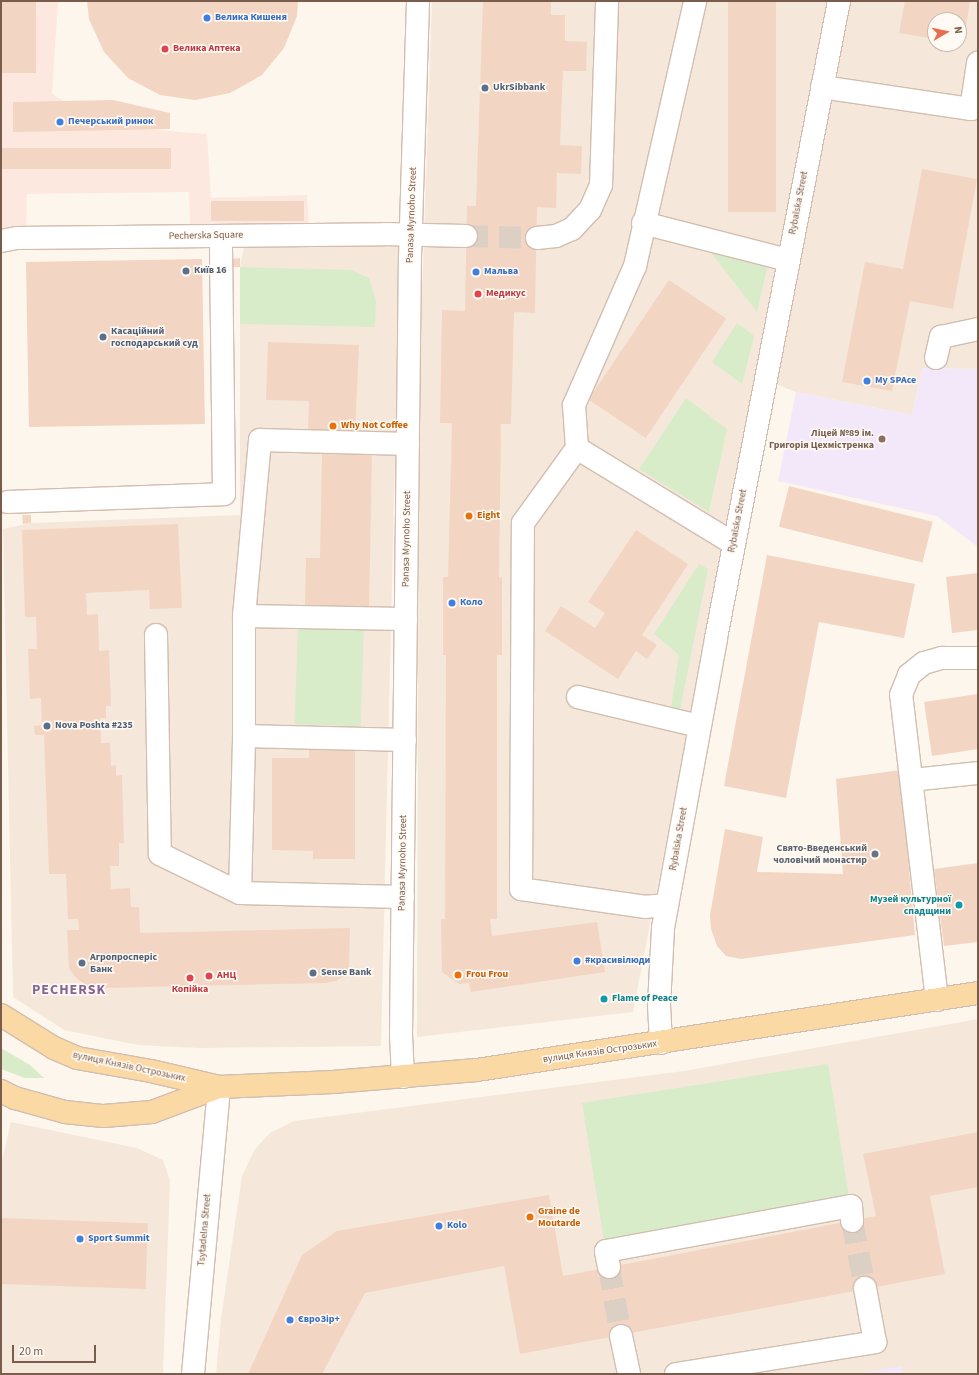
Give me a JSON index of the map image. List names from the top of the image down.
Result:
{
  "streets": {
    "main road": ["вулиця Князів Острозьких"],
    "street": [
      "Rybalska Street",
      "Panasa Myrnoho Street",
      "Pecherska Square",
      "Tsytadelna Street"
    ]
  },
  "crossings": [
    ["Rybalska Street", "вулиця Князів Острозьких"],
    ["Panasa Myrnoho Street", "Pecherska Square"],
    ["Panasa Myrnoho Street", "вулиця Князів Острозьких"],
    ["вулиця Князів Острозьких", "Tsytadelna Street"]
  ],
  "districts": ["PECHERSK"],
  "places": [
    "Велика Кишеня",
    "Велика Аптека",
    "UkrSibbank",
    "Печерський ринок",
    "Київ 16",
    "Мальва",
    "Медикус",
    "Касаційний господарський суд",
    "My SPAce",
    "Why Not Coffee",
    "Ліцей №89 ім. Григорія Цехмістренка",
    "Eight",
    "Коло",
    "Nova Poshta #235",
    "Свято-Введенський чоловічий монастир",
    "Музей культурної спадщини",
    "#красивілюди",
    "Агропросперіс Банк",
    "Sense Bank",
    "Frou Frou",
    "АНЦ",
    "Копійка",
    "Flame of Peace",
    "Graine de Moutarde",
    "Kolo",
    "Sport Summit",
    "ЄвроЗір+"
  ],
  "scale_bar": "20 m",
  "north": "right"
}
